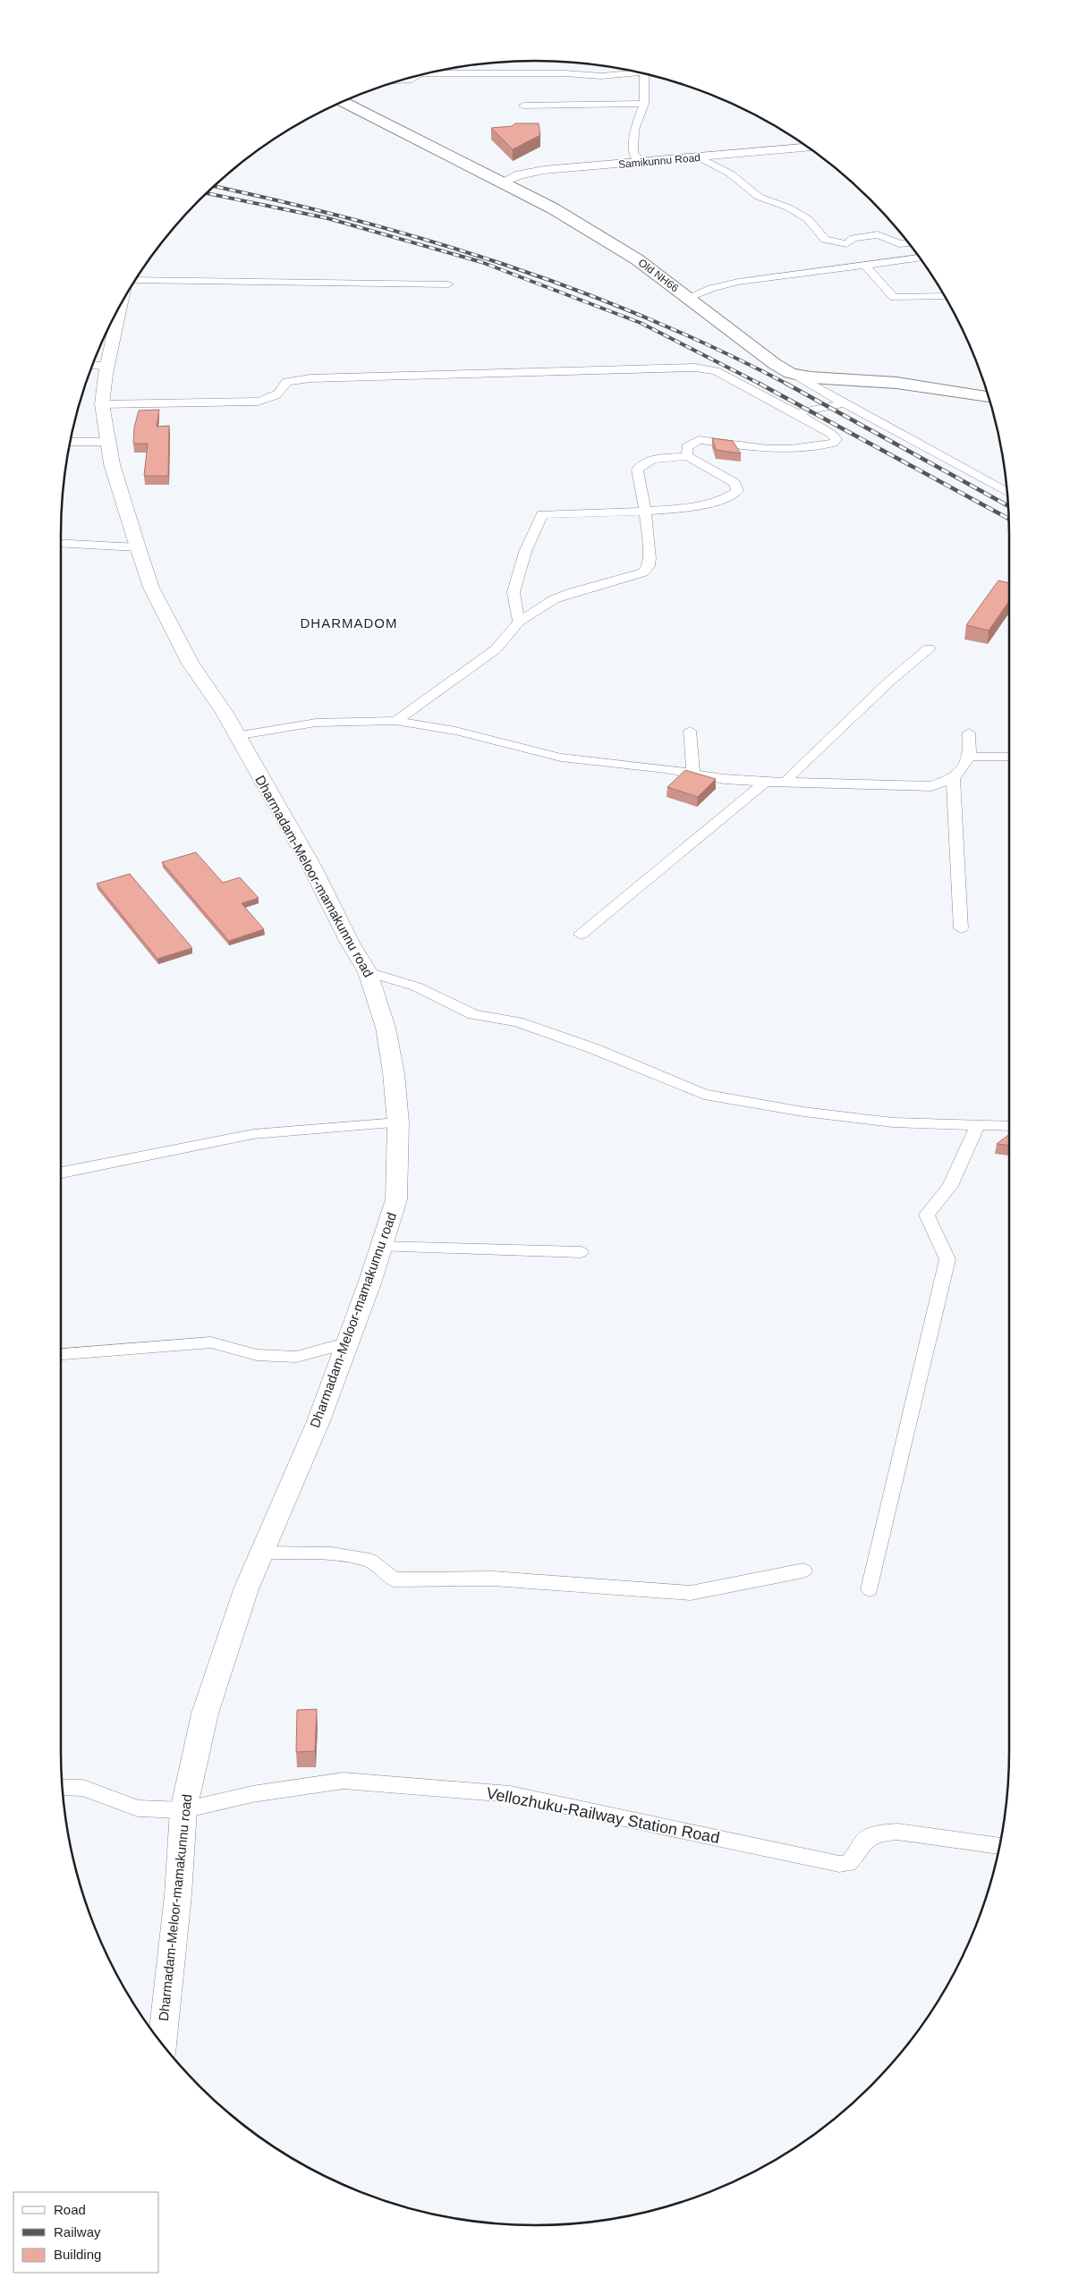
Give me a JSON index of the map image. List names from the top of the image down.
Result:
{
  "streets": {
    "main road": ["Samikunnu Road", "Old NH66", "Dharmadam-Meloor-mamakunnu road"],
    "street": ["Vellozhuku-Railway Station Road"]
  },
  "crossings": [
    ["Samikunnu Road", "Old NH66"],
    ["Dharmadam-Meloor-mamakunnu road", "Vellozhuku-Railway Station Road"]
  ],
  "districts": ["DHARMADOM"],
  "legend": ["Road", "Railway", "Building"]
}
